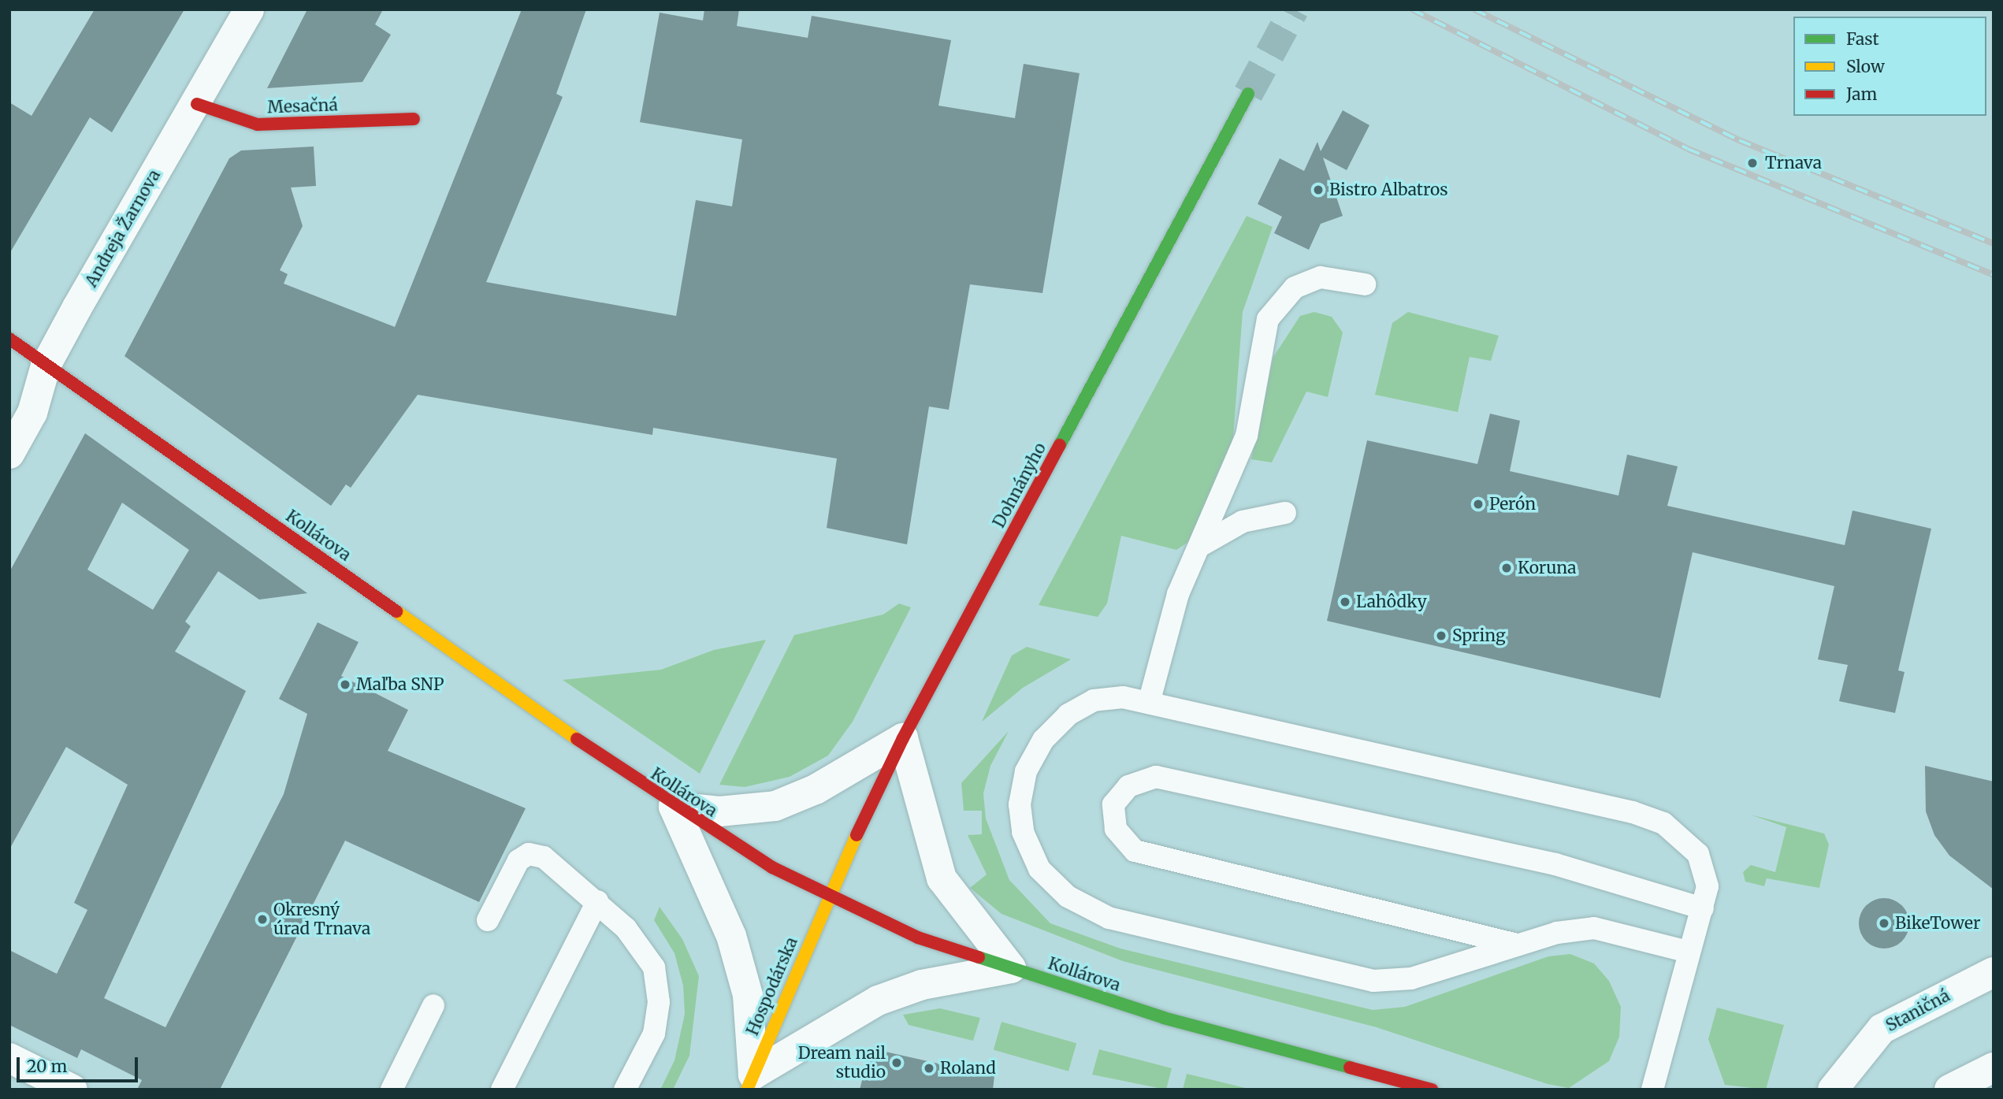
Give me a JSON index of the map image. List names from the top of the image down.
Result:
{
  "streets": {
    "street": [
      "Mesačná",
      "Andreja Žarnova",
      "Dohnányho",
      "Kollárova",
      "Hospodárska",
      "Staničná"
    ]
  },
  "crossings": [
    ["Mesačná", "Andreja Žarnova"],
    ["Andreja Žarnova", "Kollárova"],
    ["Dohnányho", "Kollárova"],
    ["Dohnányho", "Hospodárska"],
    ["Kollárova", "Hospodárska"]
  ],
  "places": [
    "Trnava",
    "Bistro Albatros",
    "Perón",
    "Koruna",
    "Lahôdky",
    "Spring",
    "Maľba SNP",
    "Okresný úrad Trnava",
    "BikeTower",
    "Dream nail studio",
    "Roland"
  ],
  "legend": ["Fast", "Slow", "Jam"],
  "scale_bar": "20 m"
}
